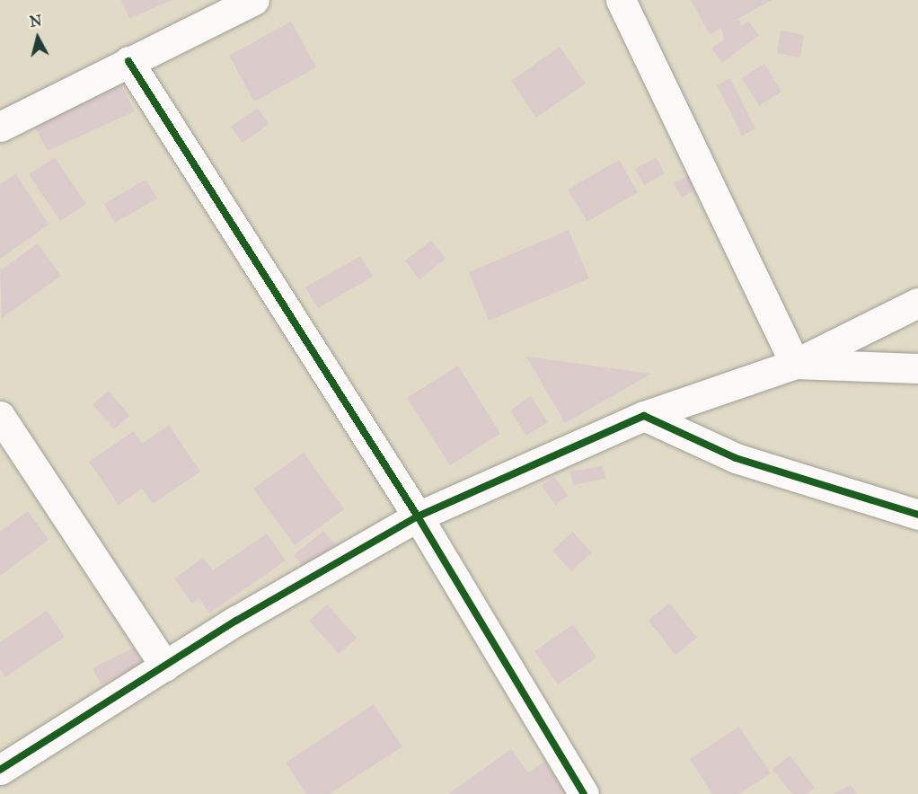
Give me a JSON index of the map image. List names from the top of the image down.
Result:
{
  "north": "top"
}
